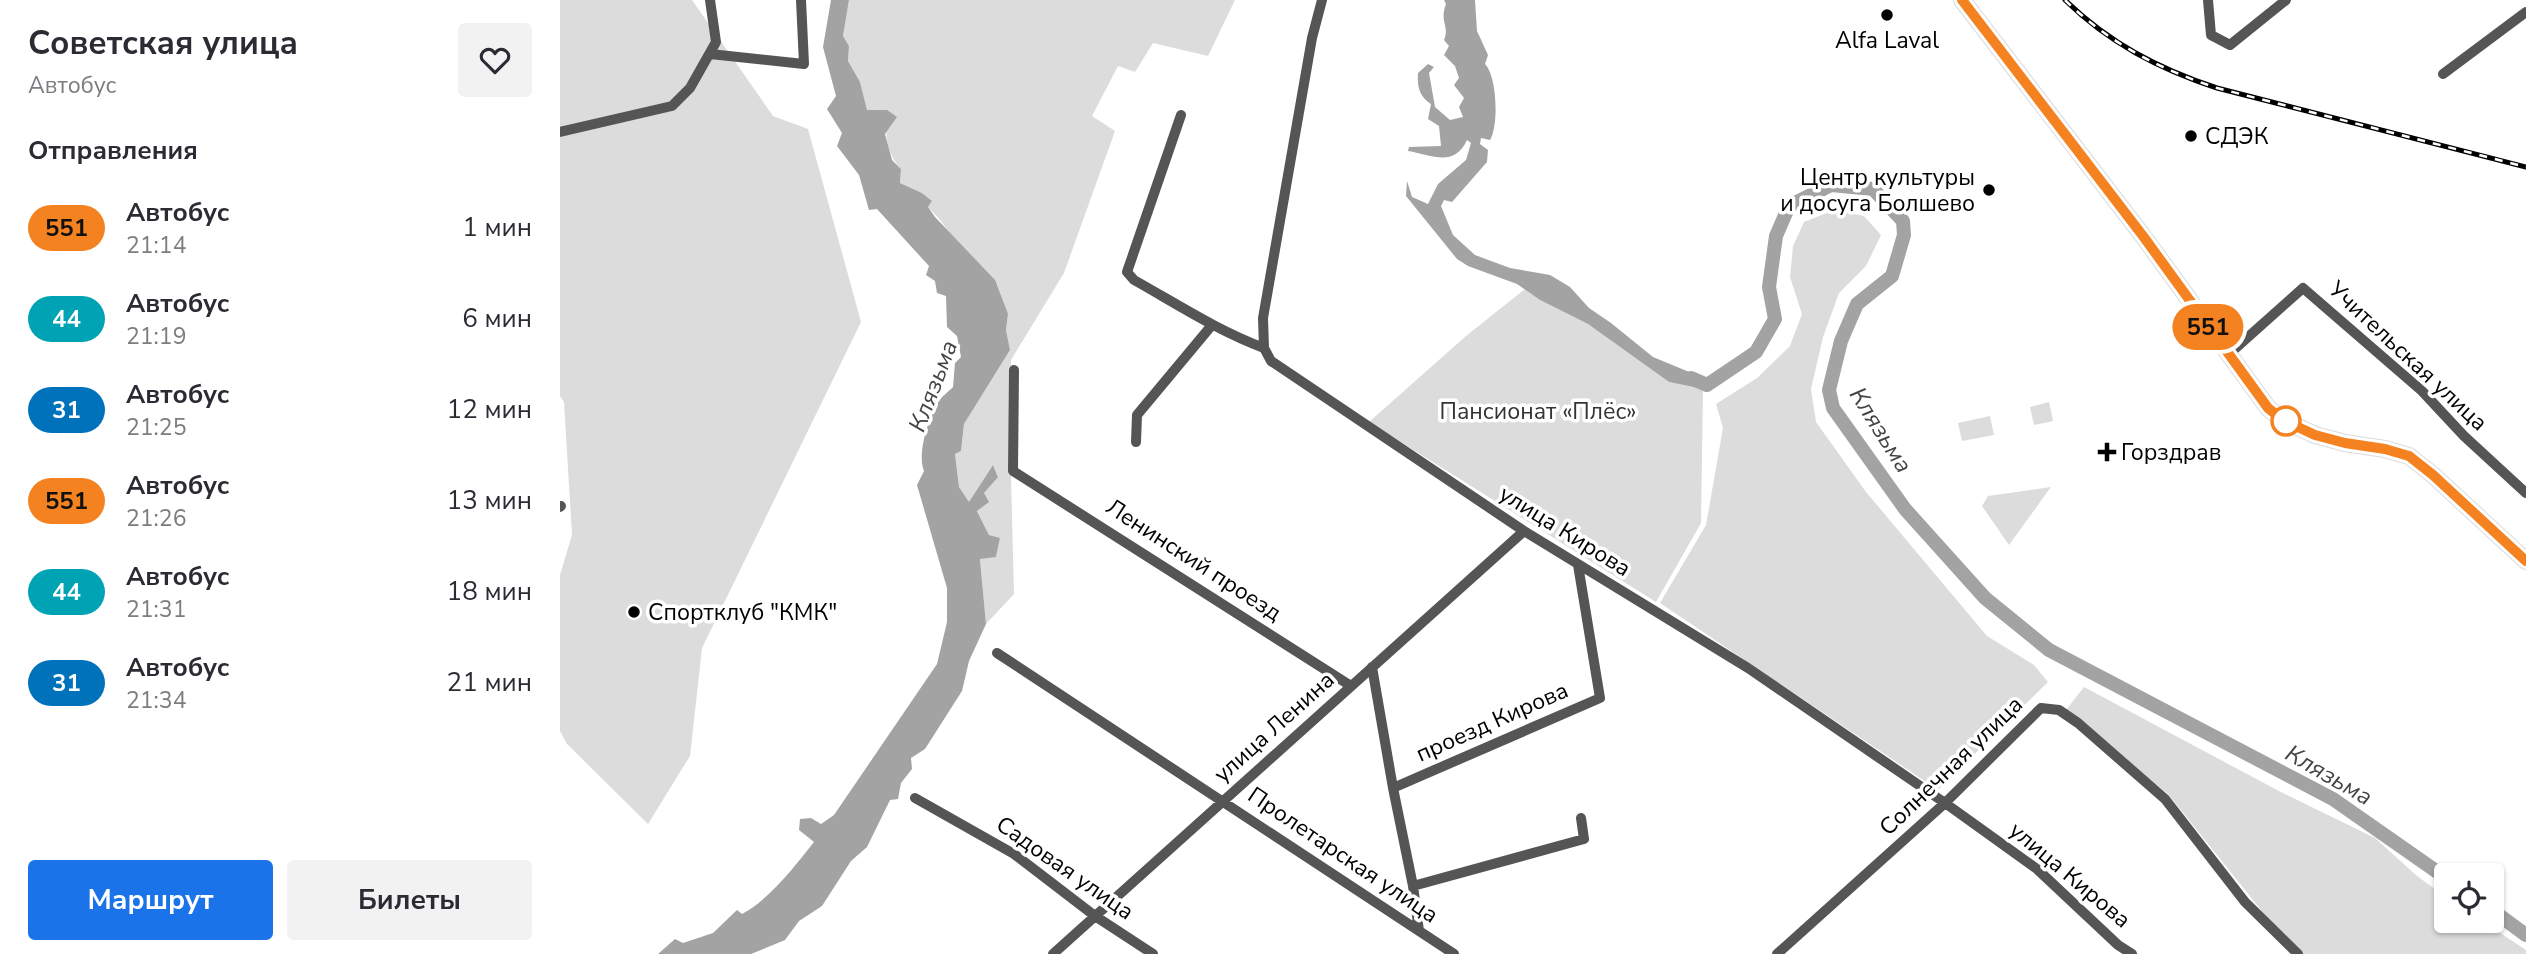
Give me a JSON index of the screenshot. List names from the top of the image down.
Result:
{
  "streets": {
    "street": [
      "Учительская улица",
      "улица Кирова",
      "Ленинский проезд",
      "проезд Кирова",
      "улица Ленина",
      "Солнечная улица",
      "Пролетарская улица",
      "Садовая улица"
    ]
  },
  "crossings": [
    ["улица Кирова", "проезд Кирова"],
    ["улица Кирова", "улица Ленина"],
    ["улица Кирова", "Солнечная улица"],
    ["Ленинский проезд", "улица Ленина"],
    ["улица Ленина", "Пролетарская улица"],
    ["улица Ленина", "Садовая улица"]
  ],
  "water": ["Клязьма"],
  "parks": ["Пансионат «Плёс»"],
  "places": {
    "other": [
      "Alfa Laval",
      "СДЭК",
      "Центр культуры и досуга Болшево",
      "Спортклуб \"КМК\""
    ],
    "health": ["Горздрав"]
  },
  "lines": ["bus line 551"],
  "page": {
    "heading": [
      ["Советская улица", "Автобус"],
      "Отправления"
    ],
    "on_map": "551",
    "list": [
      {
        "mark": "551",
        "name": "Автобус",
        "note": "21:14",
        "value": "1 мин"
      },
      {
        "mark": "44",
        "name": "Автобус",
        "note": "21:19",
        "value": "6 мин"
      },
      {
        "mark": "31",
        "name": "Автобус",
        "note": "21:25",
        "value": "12 мин"
      },
      {
        "mark": "551",
        "name": "Автобус",
        "note": "21:26",
        "value": "13 мин"
      },
      {
        "mark": "44",
        "name": "Автобус",
        "note": "21:31",
        "value": "18 мин"
      },
      {
        "mark": "31",
        "name": "Автобус",
        "note": "21:34",
        "value": "21 мин"
      }
    ],
    "buttons": ["Маршрут", "Билеты"]
  }
}
